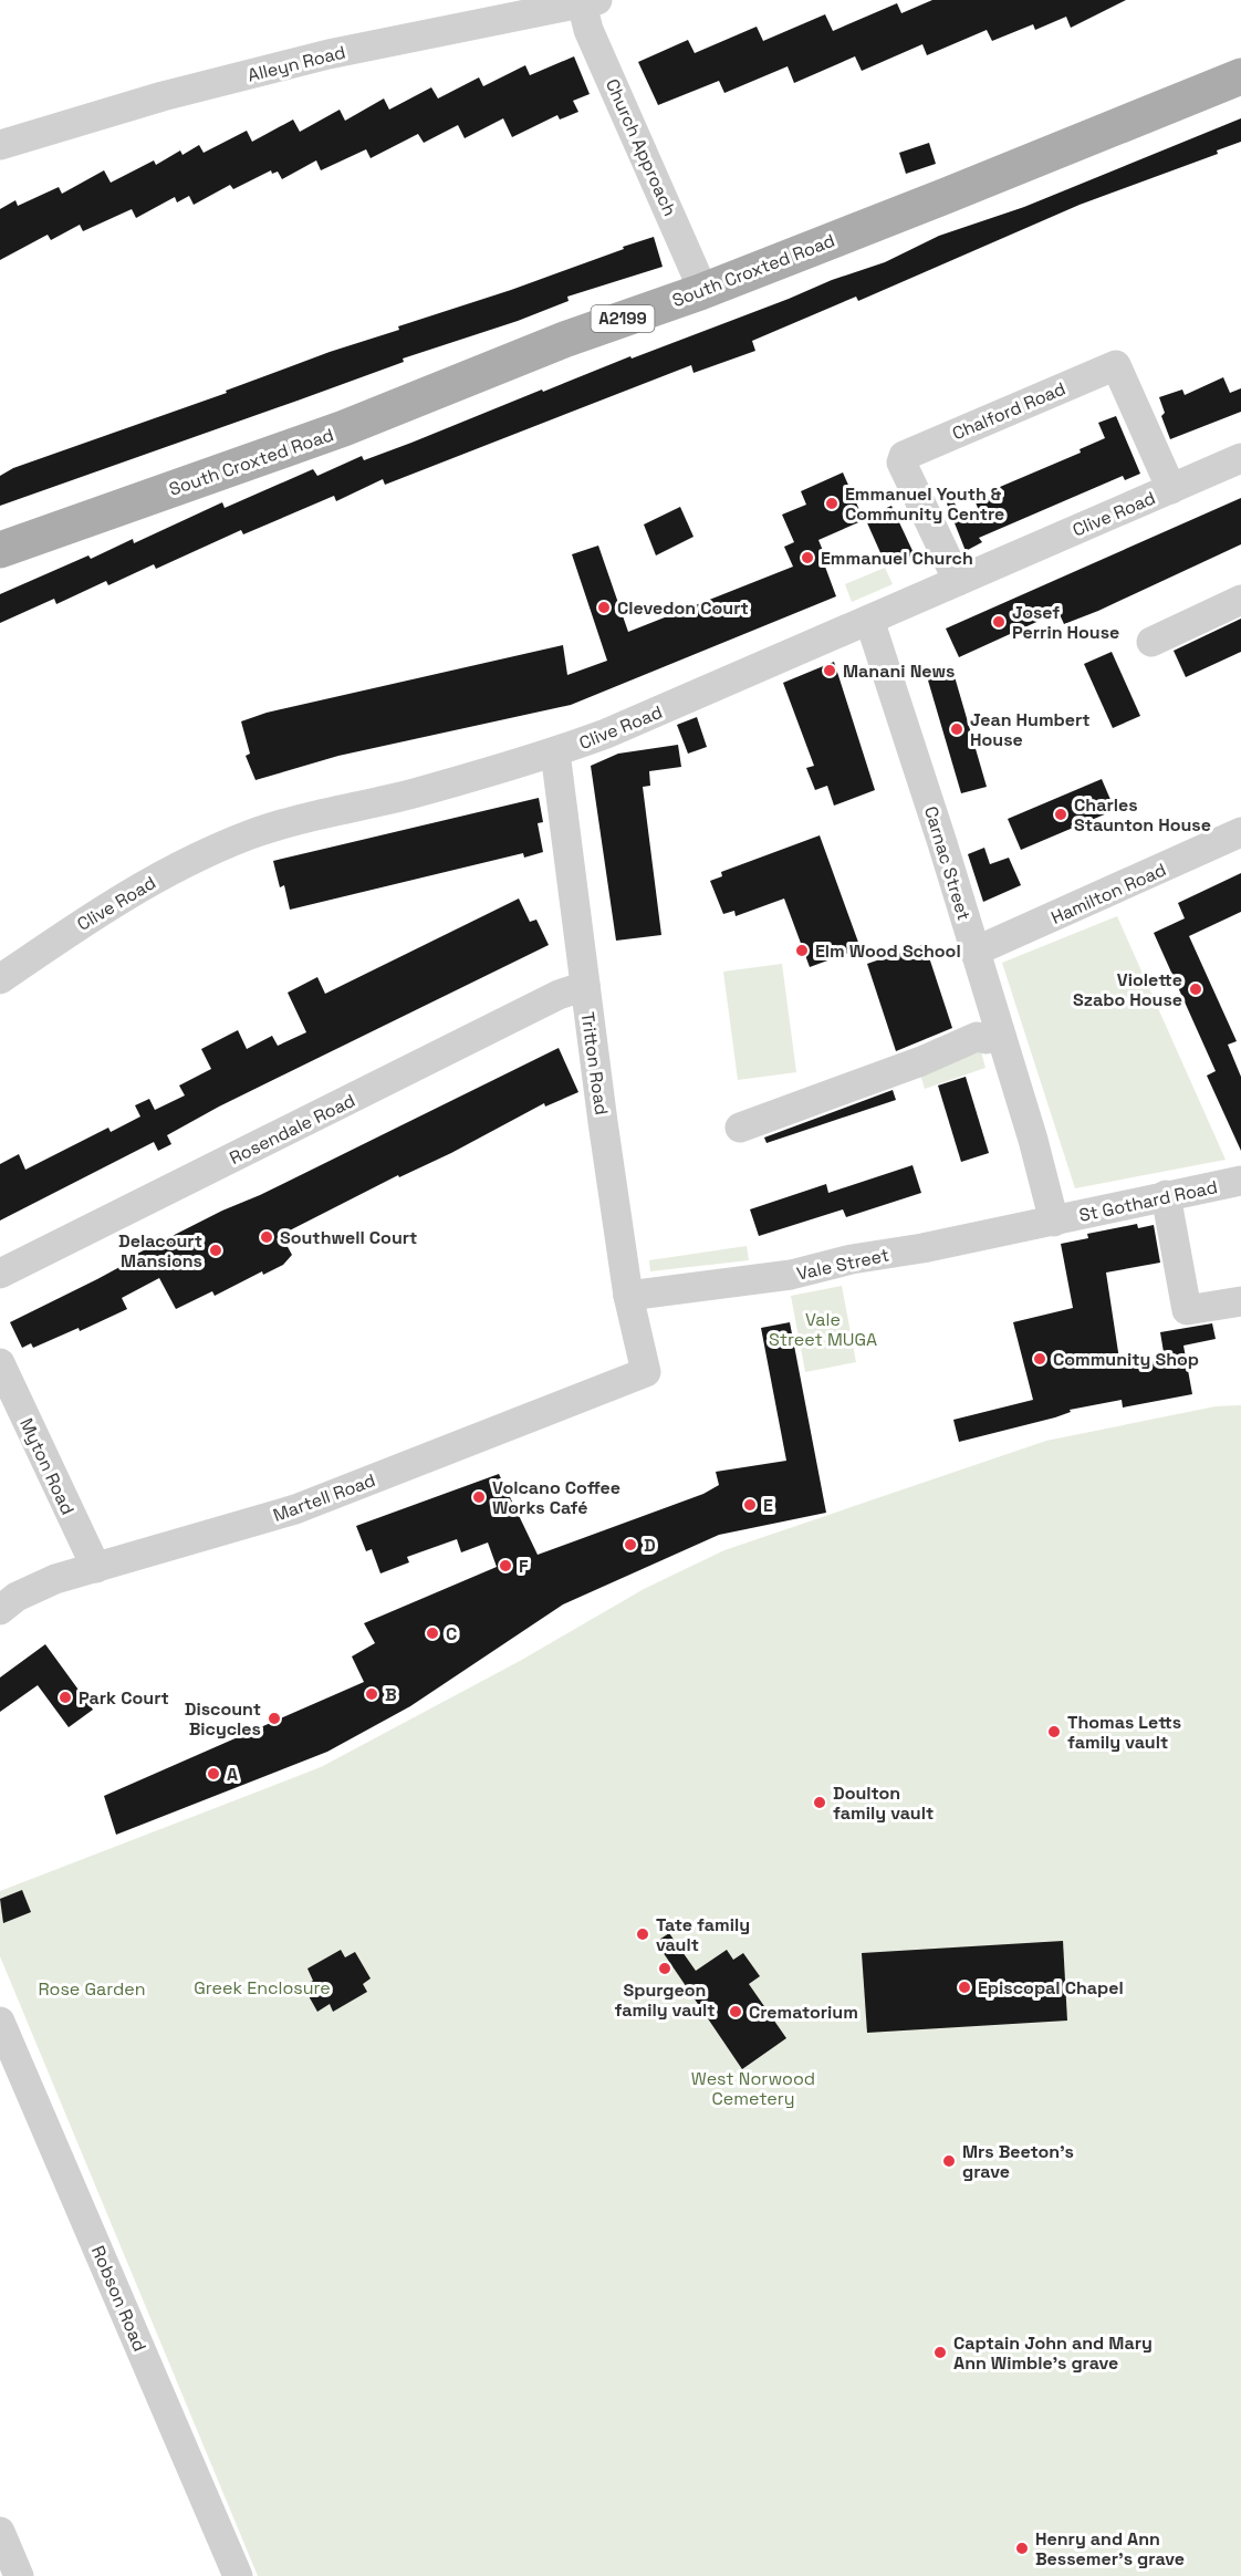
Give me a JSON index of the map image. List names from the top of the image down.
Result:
{
  "streets": {
    "main road": ["South Croxted Road", "A2199"],
    "street": [
      "Alleyn Road",
      "Church Approach",
      "Chalford Road",
      "Clive Road",
      "Carnac Street",
      "Hamilton Road",
      "Tritton Road",
      "Rosendale Road",
      "St Gothard Road",
      "Vale Street",
      "Myton Road",
      "Martell Road",
      "Robson Road"
    ]
  },
  "crossings": [
    ["Alleyn Road", "Church Approach"],
    ["Church Approach", "South Croxted Road"],
    ["Chalford Road", "Clive Road"],
    ["Clive Road", "Carnac Street"],
    ["Clive Road", "Tritton Road"],
    ["Carnac Street", "Hamilton Road"],
    ["Carnac Street", "St Gothard Road"],
    ["Carnac Street", "Vale Street"],
    ["Tritton Road", "Rosendale Road"],
    ["Tritton Road", "Vale Street"],
    ["Tritton Road", "Martell Road"],
    ["St Gothard Road", "Vale Street"],
    ["Myton Road", "Martell Road"]
  ],
  "parks": [
    "Vale Street MUGA",
    "Greek Enclosure",
    "Rose Garden",
    "West Norwood Cemetery"
  ],
  "places": [
    "Emmanuel Youth & Community Centre",
    "Emmanuel Church",
    "Clevedon Court",
    "Josef Perrin House",
    "Manani News",
    "Jean Humbert House",
    "Charles Staunton House",
    "Elm Wood School",
    "Violette Szabo House",
    "Southwell Court",
    "Delacourt Mansions",
    "Community Shop",
    "Volcano Coffee Works Café",
    "E",
    "D",
    "F",
    "C",
    "B",
    "Park Court",
    "Discount Bicycles",
    "Thomas Letts family vault",
    "A",
    "Doulton family vault",
    "Tate family vault",
    "Spurgeon family vault",
    "Episcopal Chapel",
    "Crematorium",
    "Mrs Beeton's grave",
    "Captain John and Mary Ann Wimble's grave",
    "Henry and Ann Bessemer's grave"
  ]
}
